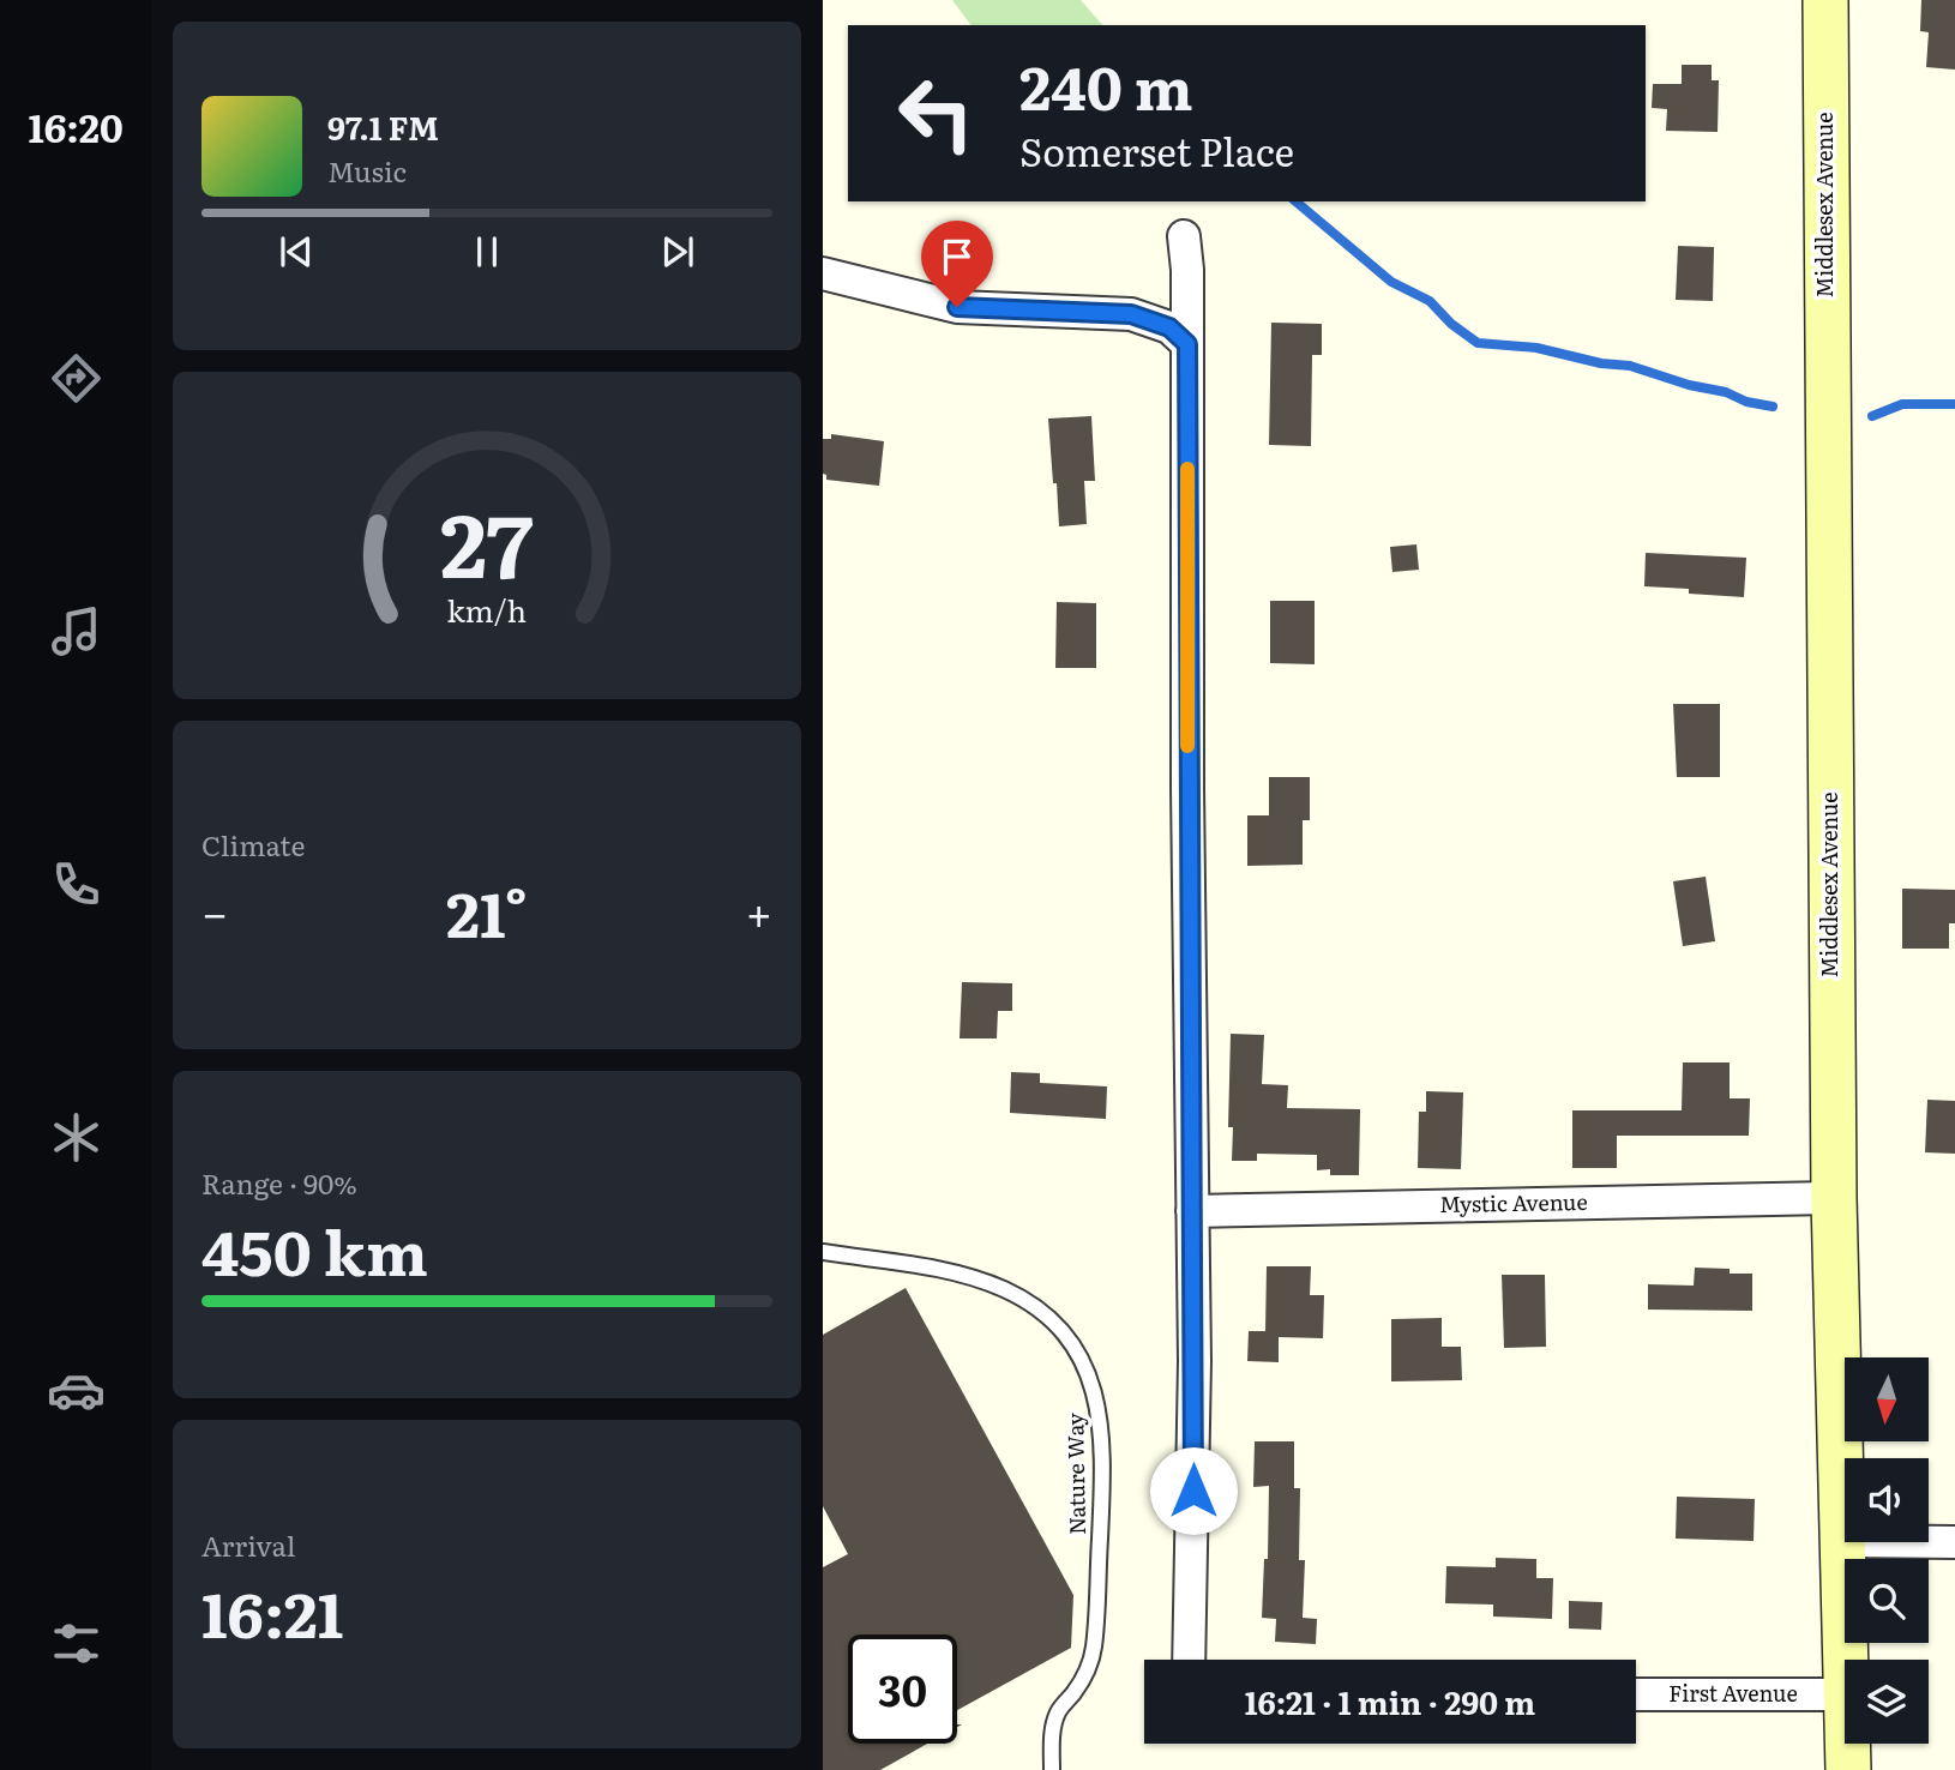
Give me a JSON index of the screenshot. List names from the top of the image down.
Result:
{
  "streets": {
    "main road": ["Middlesex Avenue"],
    "street": ["Mystic Avenue", "First Avenue"],
    "lane": ["Nature Way"]
  },
  "crossings": [
    ["Middlesex Avenue", "Mystic Avenue"]
  ],
  "north": "bottom",
  "page": {
    "tabs": "16:20",
    "turn": ["240 m", "Somerset Place"],
    "song": ["97.1 FM", "Music"],
    "tile": [
      "Climate",
      ["Range · 90%", "450 km"],
      ["Arrival", "16:21"]
    ],
    "heat": ["−", "21°", "+"],
    "limit": "30",
    "trip": "16:21 · 1 min · 290 m",
    "gauge": ["27", "km/h"]
  }
}
